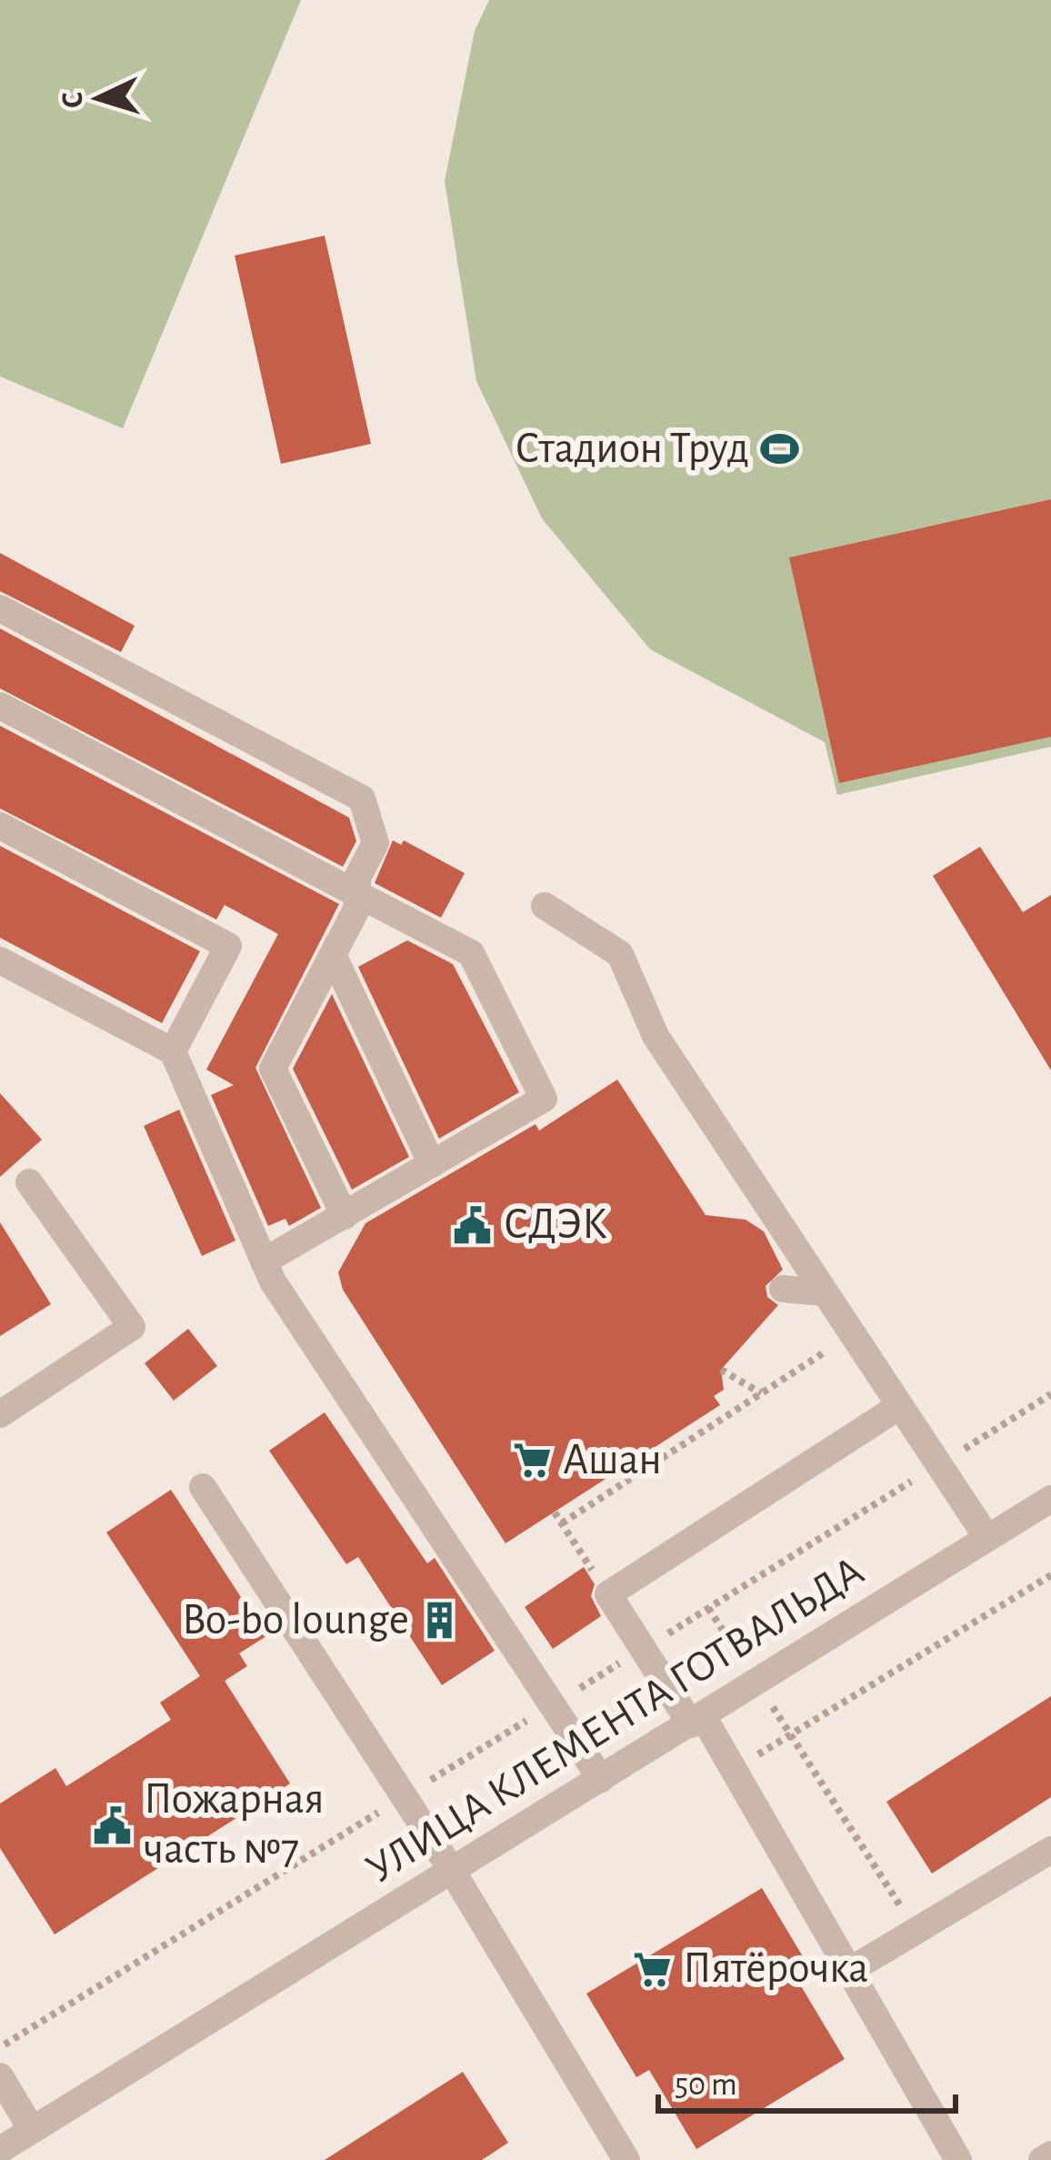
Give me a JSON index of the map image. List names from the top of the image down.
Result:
{
  "streets": {
    "street": ["УЛИЦА КЛЕМЕНТА ГОТВАЛЬДА"]
  },
  "places": {
    "sports": ["Стадион Труд"],
    "public building": ["СДЭК", "Пожарная часть №7"],
    "supermarket": ["Ашан", "Пятёрочка"],
    "building": ["Bo-bo lounge"]
  },
  "scale_bar": "50 m",
  "north": "left"
}
